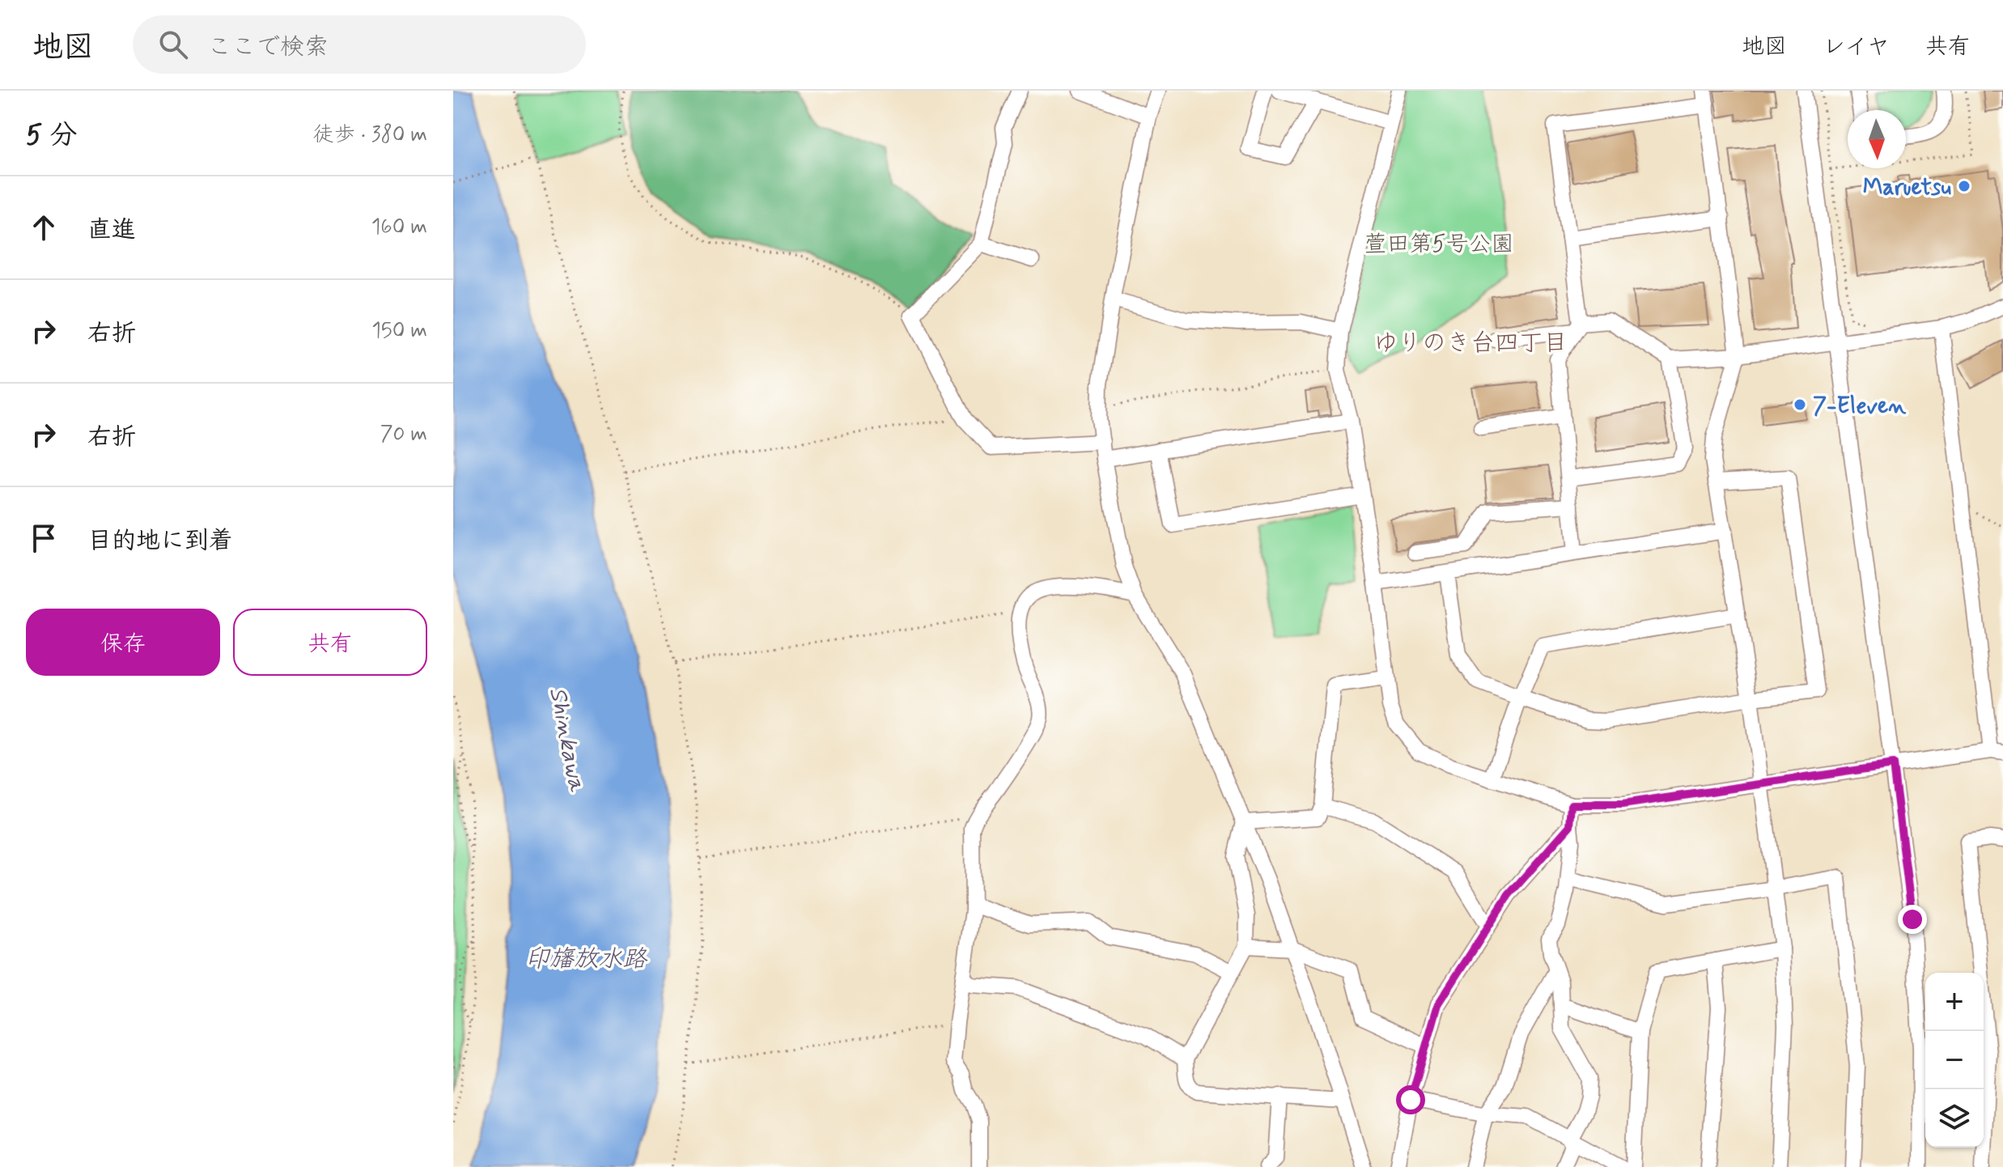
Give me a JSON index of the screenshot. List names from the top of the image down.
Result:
{
  "districts": ["ゆりのき台四丁目"],
  "water": ["Shinkawa", "印旛放水路"],
  "parks": ["萱田第5号公園"],
  "places": ["Maruetsu", "7-Eleven"],
  "north": "bottom",
  "page": {
    "header": "地図",
    "search": "ここで検索",
    "nav": ["地図", "レイヤ", "共有"],
    "heading": ["5 分", "徒歩 · 380 m"],
    "list": [
      ["直進", "160 m"],
      ["右折", "150 m"],
      ["右折", "70 m"],
      "目的地に到着"
    ],
    "buttons": ["保存", "共有"],
    "map_buttons": ["+", "−"]
  }
}
